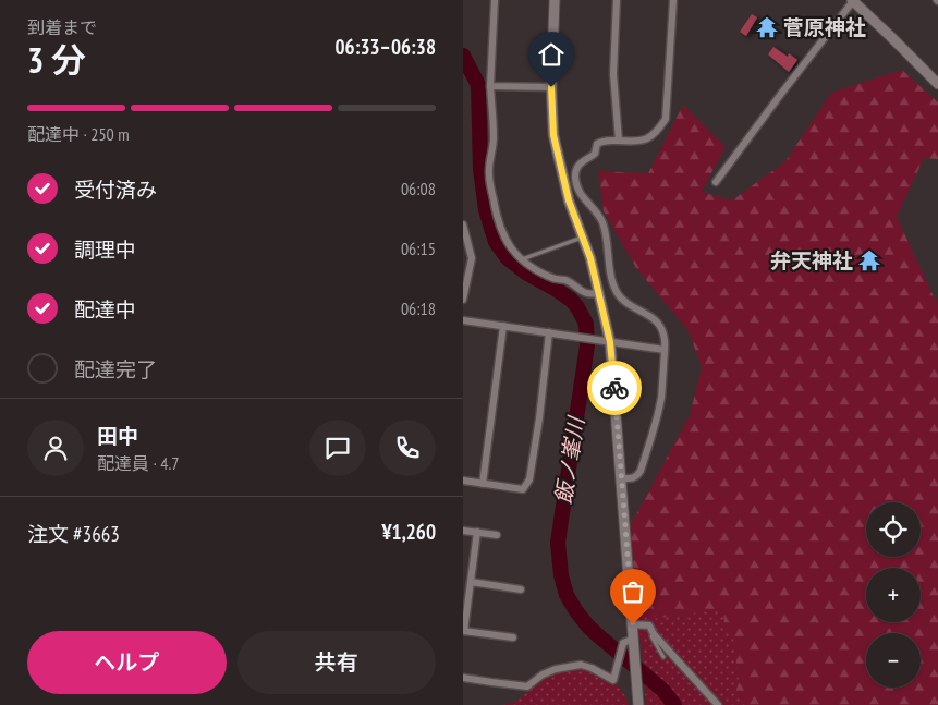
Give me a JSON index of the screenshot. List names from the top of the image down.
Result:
{
  "water": ["飯ノ峯川"],
  "places": {
    "temple": ["菅原神社", "弁天神社"]
  },
  "page": {
    "heading": ["3 分", "到着まで", "06:33–06:38"],
    "panel": [
      "田中",
      "配達員 · 4.7",
      "注文 #3663",
      "¥1,260"
    ],
    "bar": "配達中 · 250 m",
    "list": [
      ["受付済み", "06:08"],
      ["調理中", "06:15"],
      ["配達中", "06:18"],
      "配達完了"
    ],
    "map_buttons": ["+", "−"],
    "buttons": ["ヘルプ", "共有"]
  }
}
